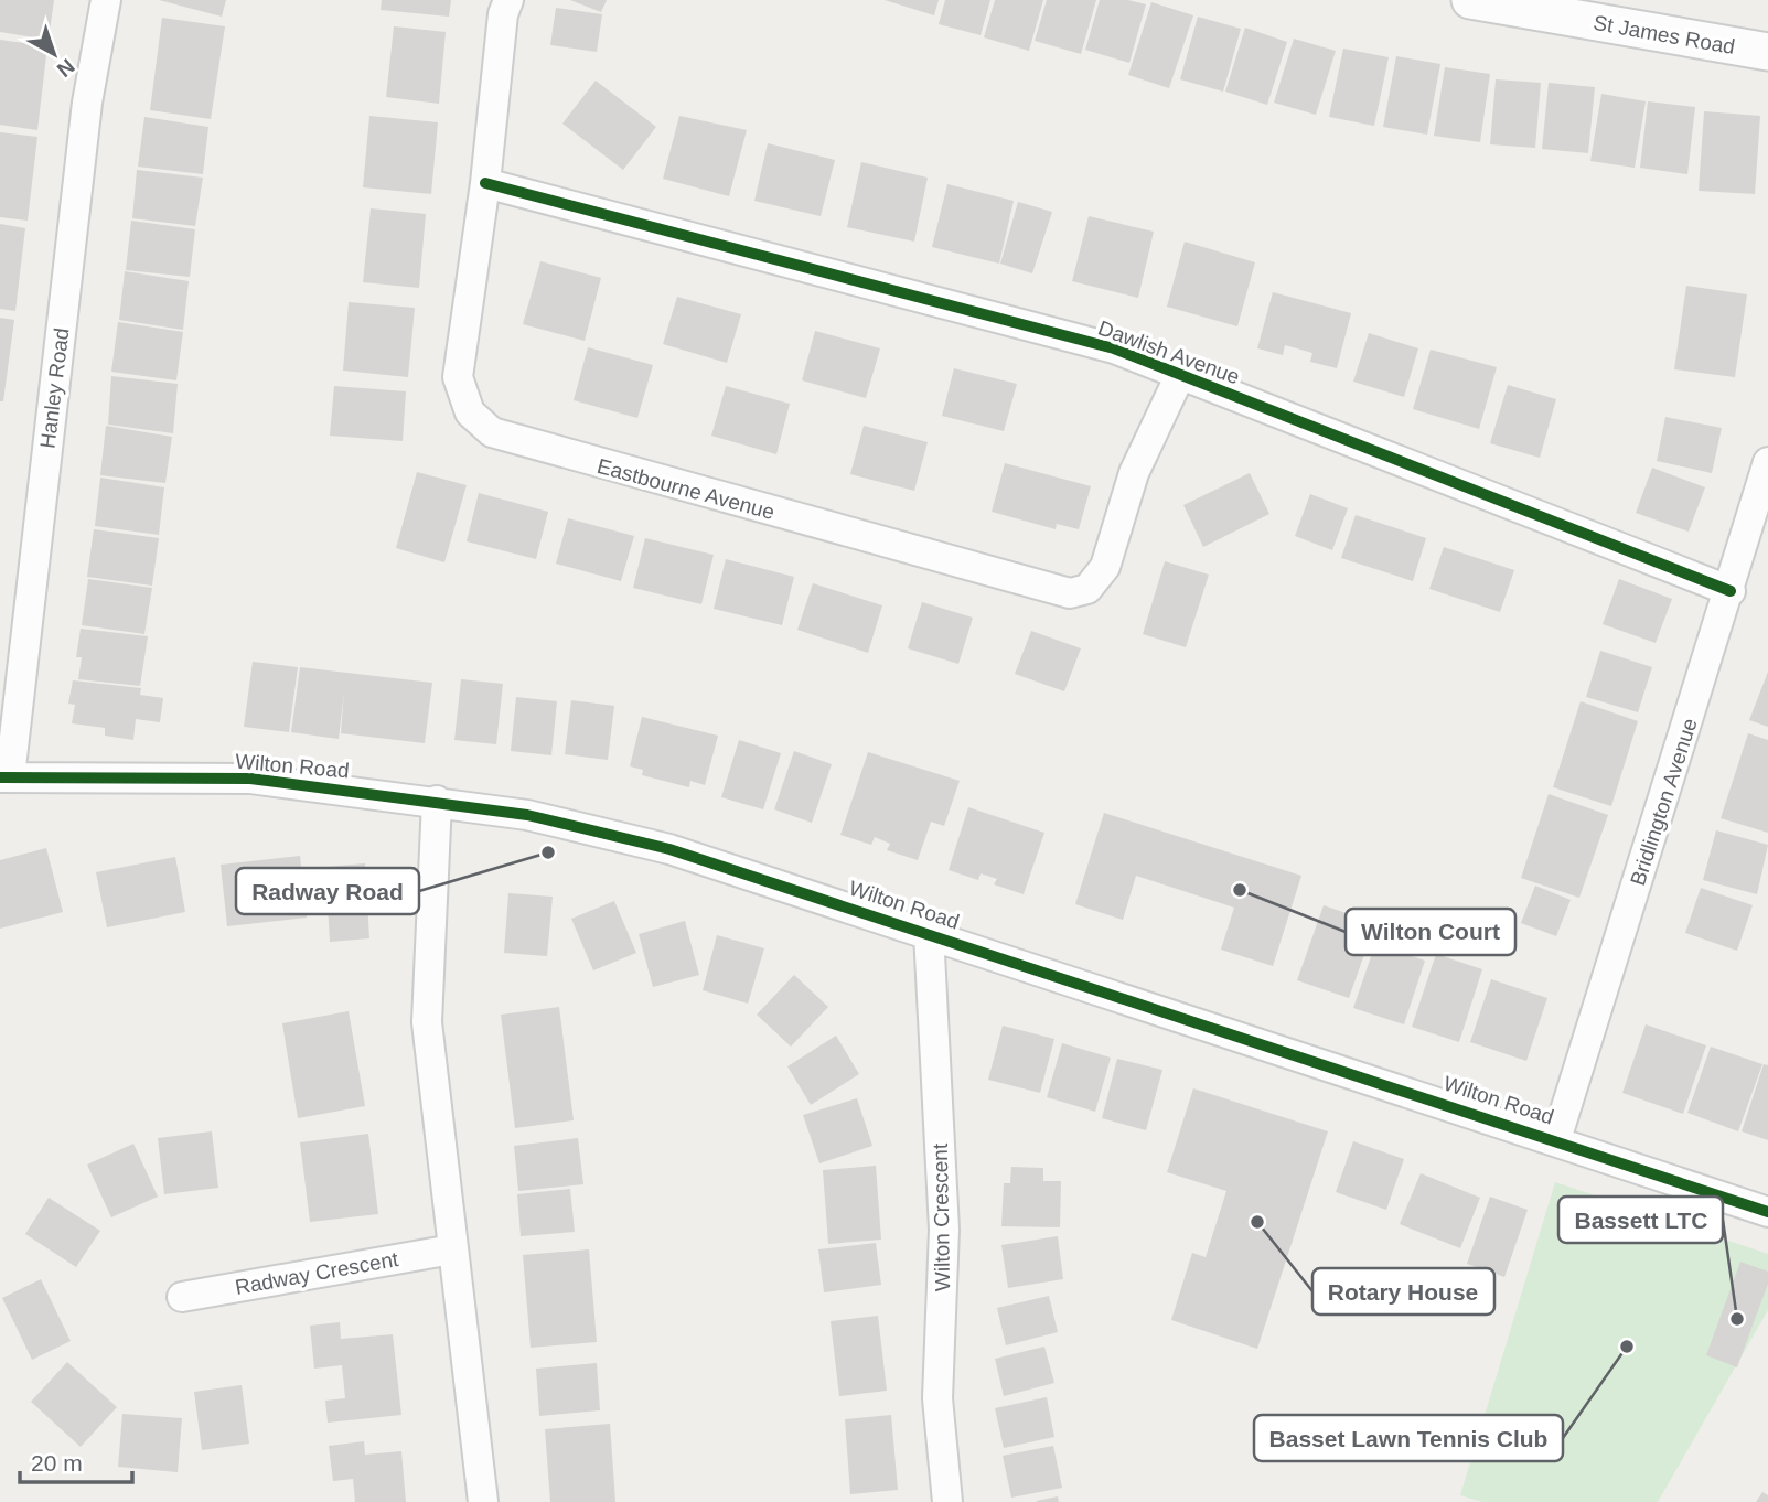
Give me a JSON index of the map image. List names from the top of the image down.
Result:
{
  "streets": {
    "street": [
      "St James Road",
      "Dawlish Avenue",
      "Hanley Road",
      "Eastbourne Avenue",
      "Wilton Road",
      "Bridlington Avenue",
      "Wilton Crescent",
      "Radway Crescent"
    ]
  },
  "crossings": [
    ["Dawlish Avenue", "Eastbourne Avenue"],
    ["Dawlish Avenue", "Bridlington Avenue"],
    ["Hanley Road", "Wilton Road"],
    ["Wilton Road", "Bridlington Avenue"],
    ["Wilton Road", "Wilton Crescent"]
  ],
  "places": [
    "Radway Road",
    "Wilton Court",
    "Rotary House",
    "Bassett LTC",
    "Basset Lawn Tennis Club"
  ],
  "scale_bar": "20 m",
  "north": "bottom right"
}
